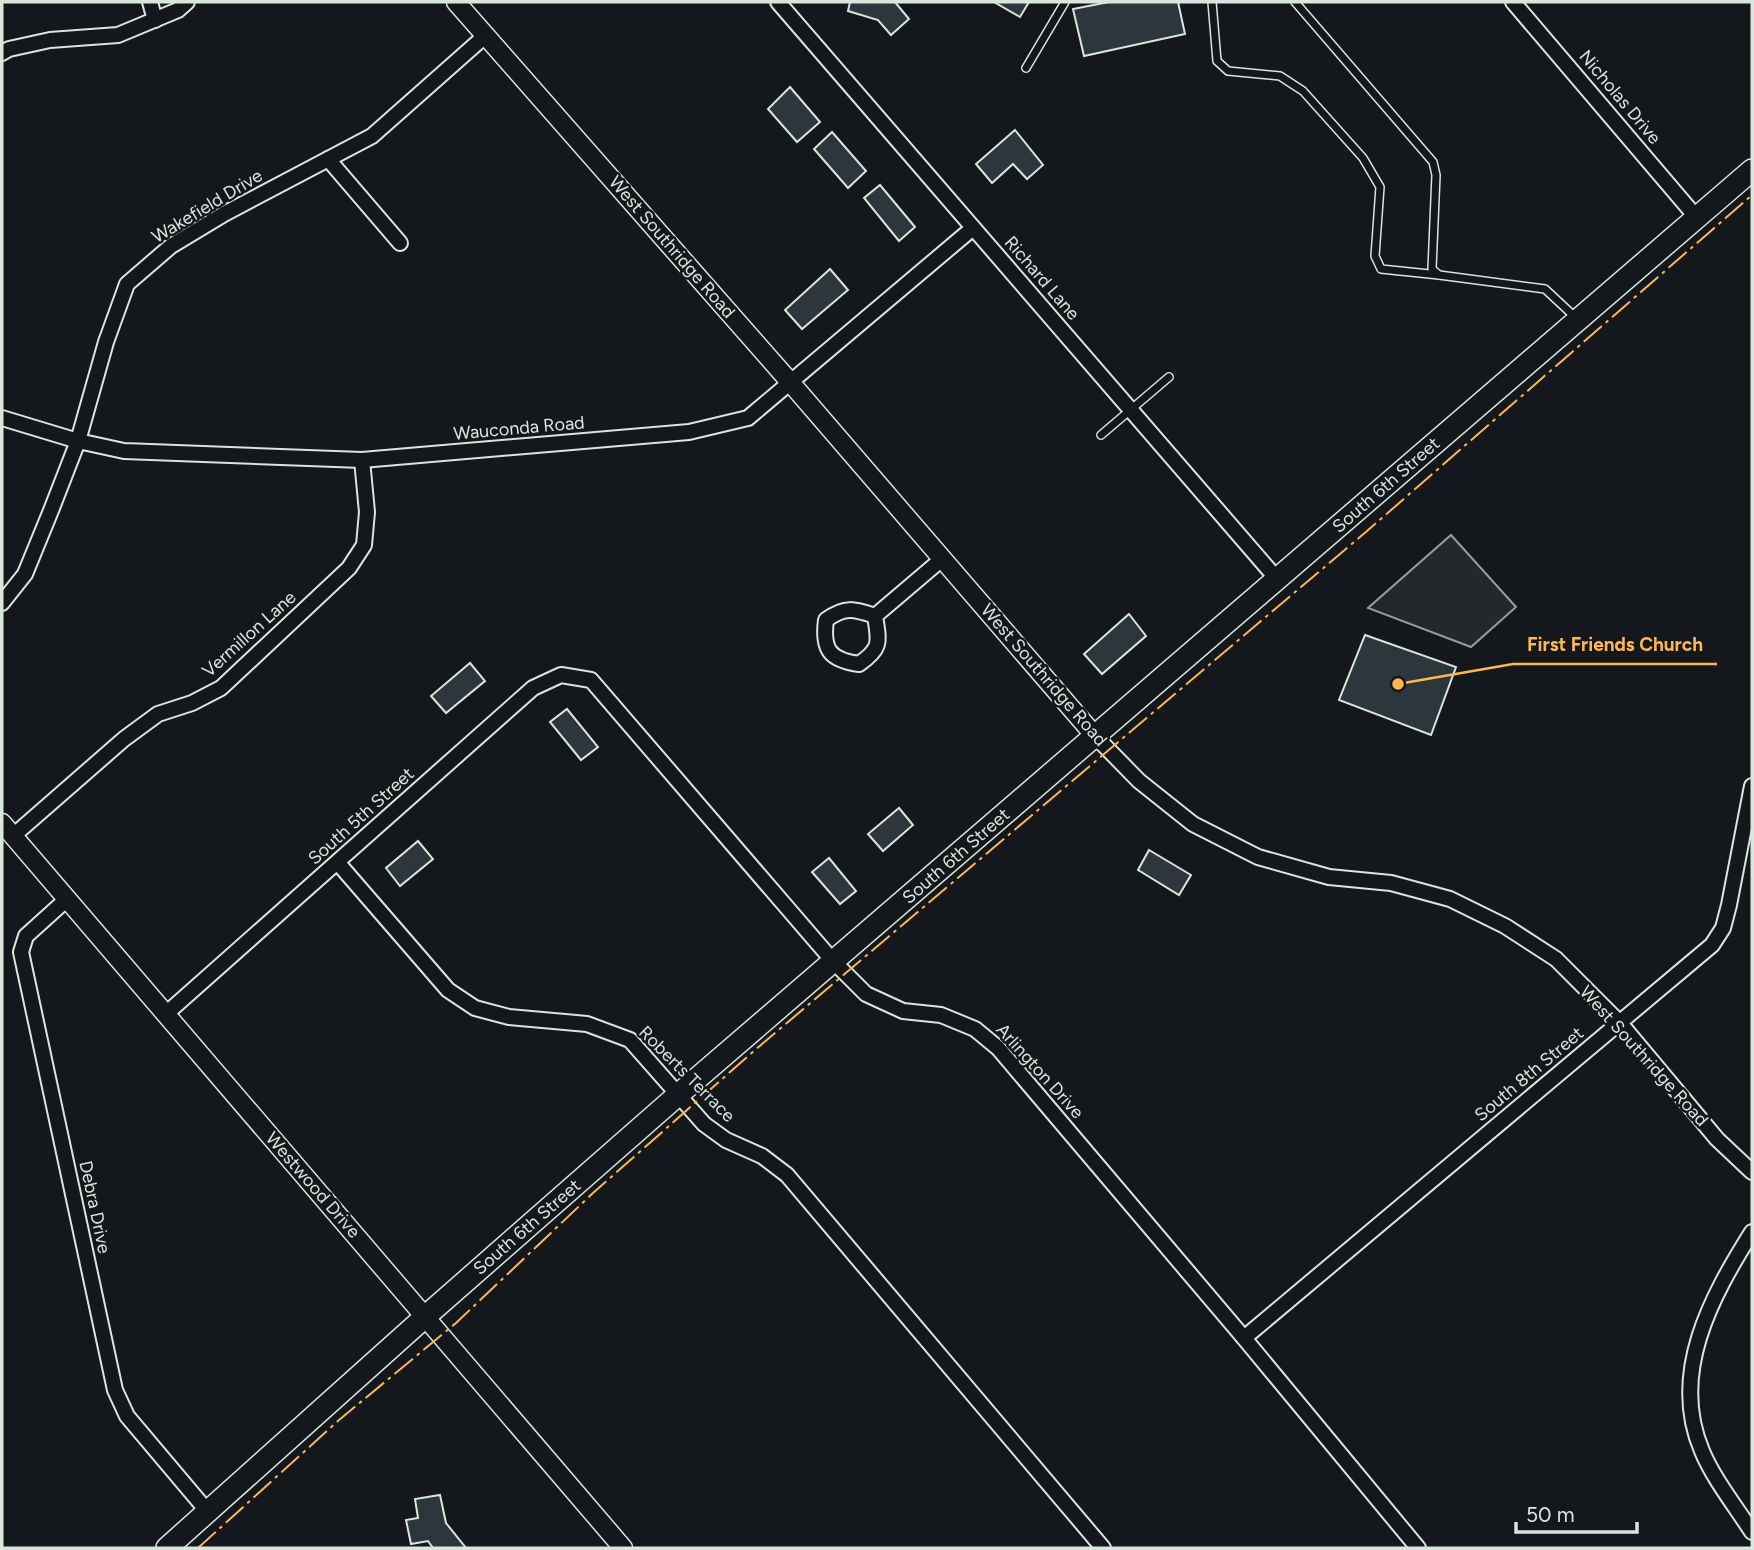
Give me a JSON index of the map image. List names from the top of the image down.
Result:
{
  "streets": {
    "main road": ["South 6th Street"],
    "street": [
      "Nicholas Drive",
      "Wakefield Drive",
      "West Southridge Road",
      "Richard Lane",
      "Wauconda Road",
      "Vermillon Lane",
      "South 5th Street",
      "Arlington Drive",
      "Roberts Terrace",
      "South 8th Street",
      "Westwood Drive",
      "Debra Drive"
    ]
  },
  "crossings": [
    ["Nicholas Drive", "South 6th Street"],
    ["Wakefield Drive", "West Southridge Road"],
    ["Wakefield Drive", "Wauconda Road"],
    ["West Southridge Road", "Wauconda Road"],
    ["West Southridge Road", "South 6th Street"],
    ["West Southridge Road", "South 8th Street"],
    ["Richard Lane", "Wauconda Road"],
    ["Richard Lane", "South 6th Street"],
    ["Wauconda Road", "Vermillon Lane"],
    ["South 6th Street", "Arlington Drive"],
    ["South 6th Street", "Roberts Terrace"],
    ["South 6th Street", "Westwood Drive"],
    ["South 6th Street", "Debra Drive"],
    ["Vermillon Lane", "Westwood Drive"],
    ["South 5th Street", "Arlington Drive"],
    ["South 5th Street", "Roberts Terrace"],
    ["South 5th Street", "Westwood Drive"],
    ["Arlington Drive", "South 8th Street"],
    ["Westwood Drive", "Debra Drive"]
  ],
  "places": ["First Friends Church"],
  "scale_bar": "50 m"
}
